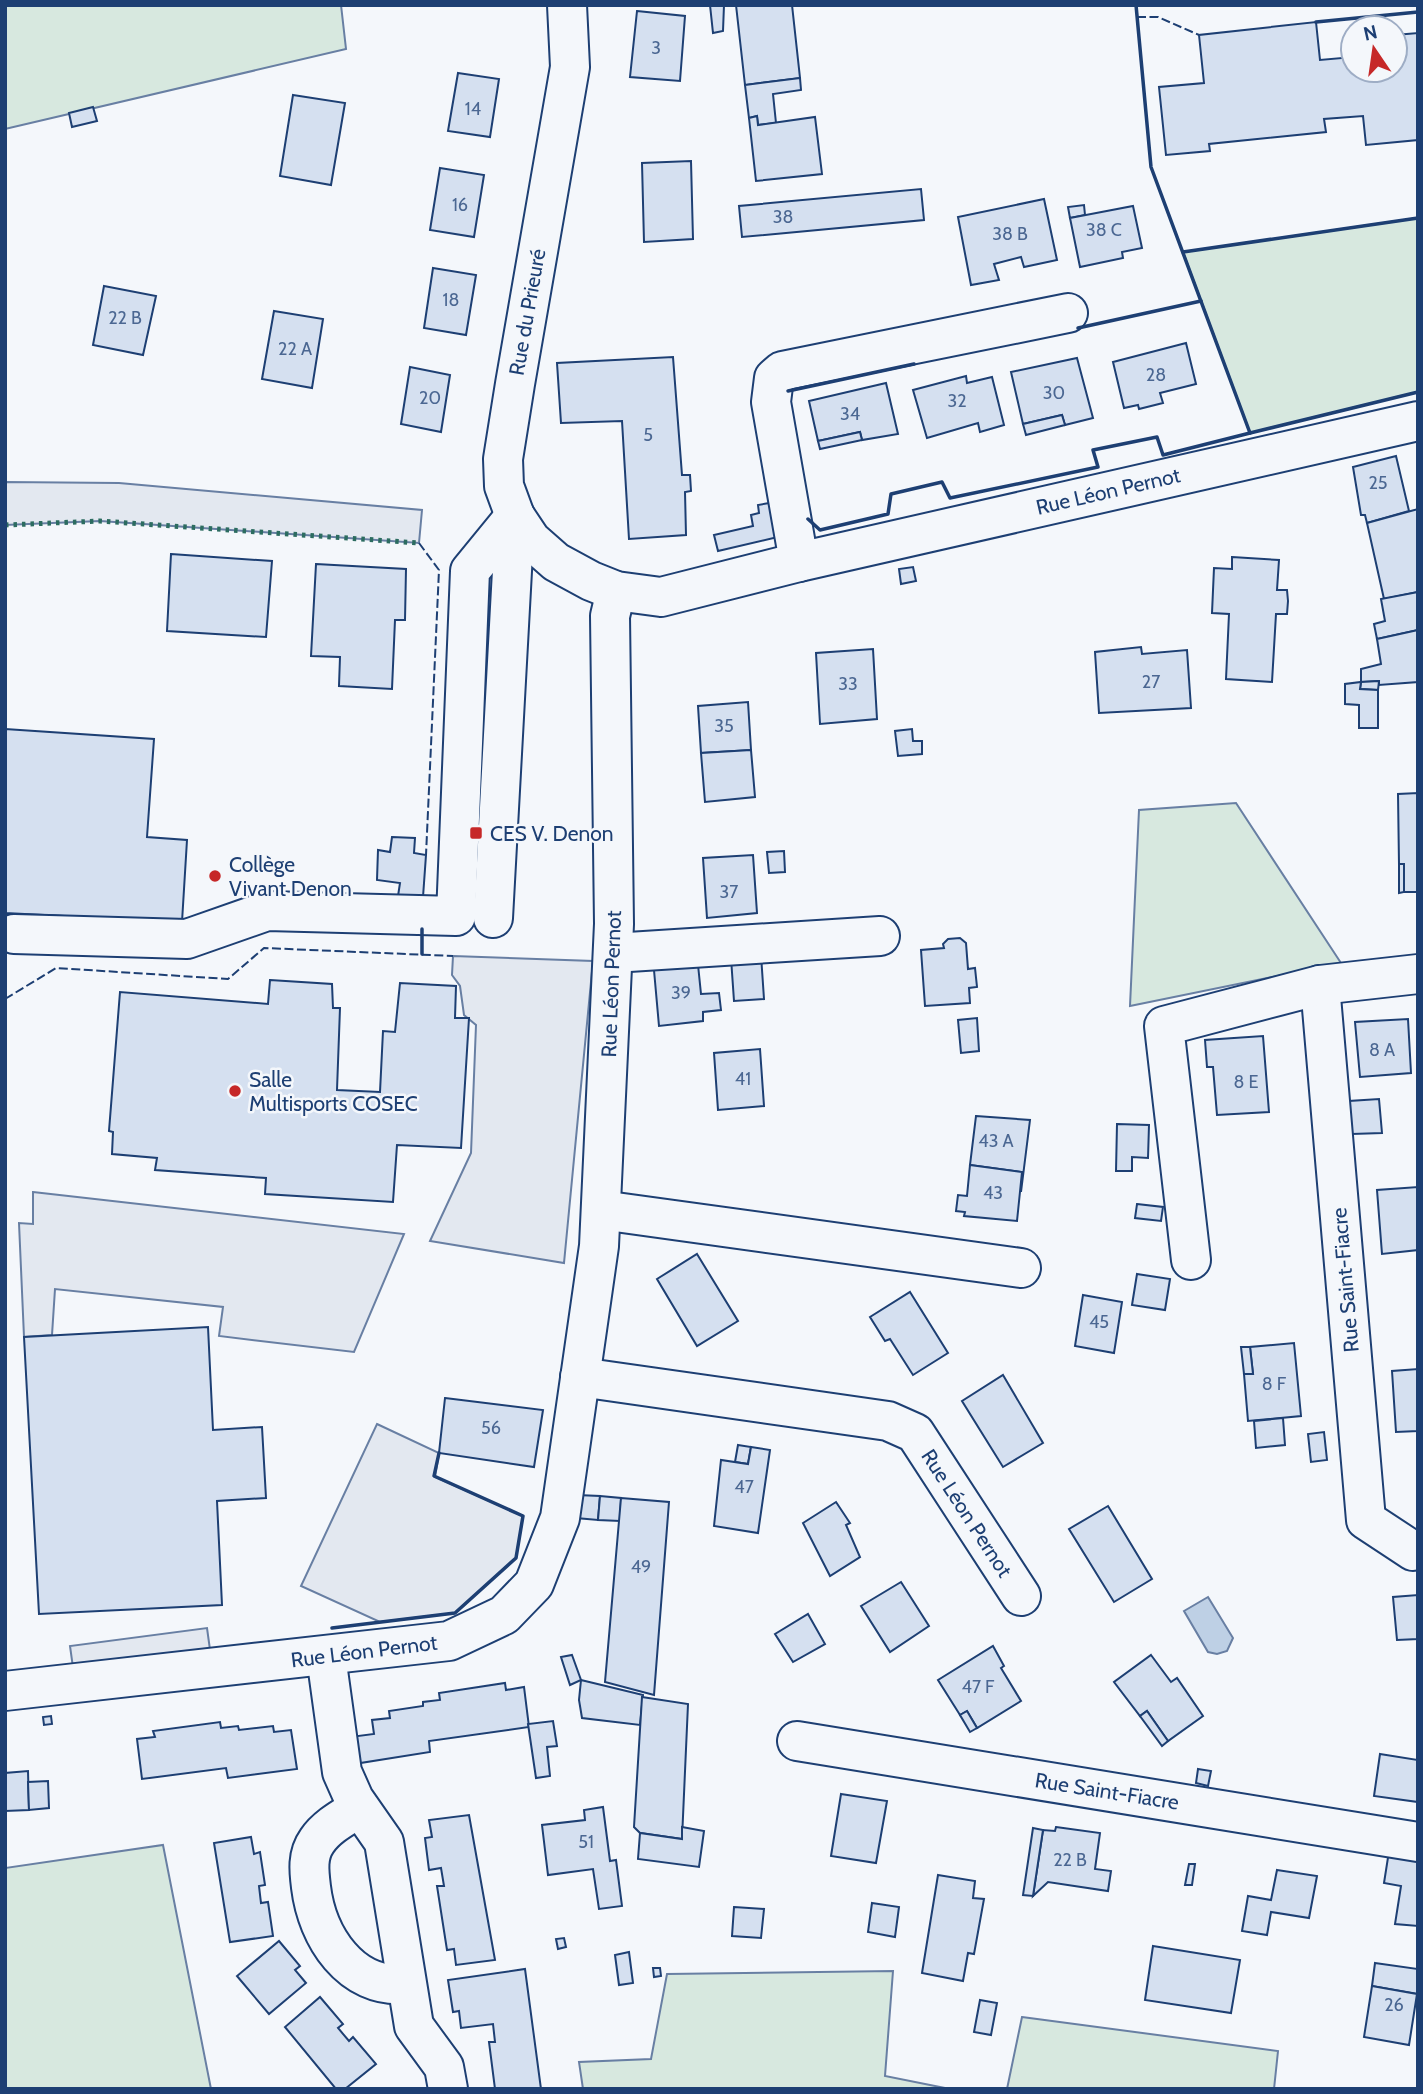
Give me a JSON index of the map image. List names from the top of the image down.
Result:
{
  "streets": {
    "street": ["Rue du Prieuré", "Rue Léon Pernot", "Rue Saint-Fiacre"]
  },
  "crossings": [
    ["Rue du Prieuré", "Rue Léon Pernot"]
  ],
  "places": {
    "transit": ["CES V. Denon"],
    "other": ["Collège Vivant Denon", "Salle Multisports COSEC"]
  },
  "house_numbers": [
    "3",
    "14",
    "16",
    "38",
    "38 C",
    "38 B",
    "18",
    "22 B",
    "22 A",
    "28",
    "30",
    "20",
    "32",
    "34",
    "5",
    "25",
    "27",
    "33",
    "35",
    "37",
    "39",
    "8 A",
    "41",
    "8 E",
    "43 A",
    "43",
    "45",
    "8 F",
    "56",
    "47",
    "49",
    "47 F",
    "51",
    "22 B",
    "26"
  ],
  "north": "top"
}
